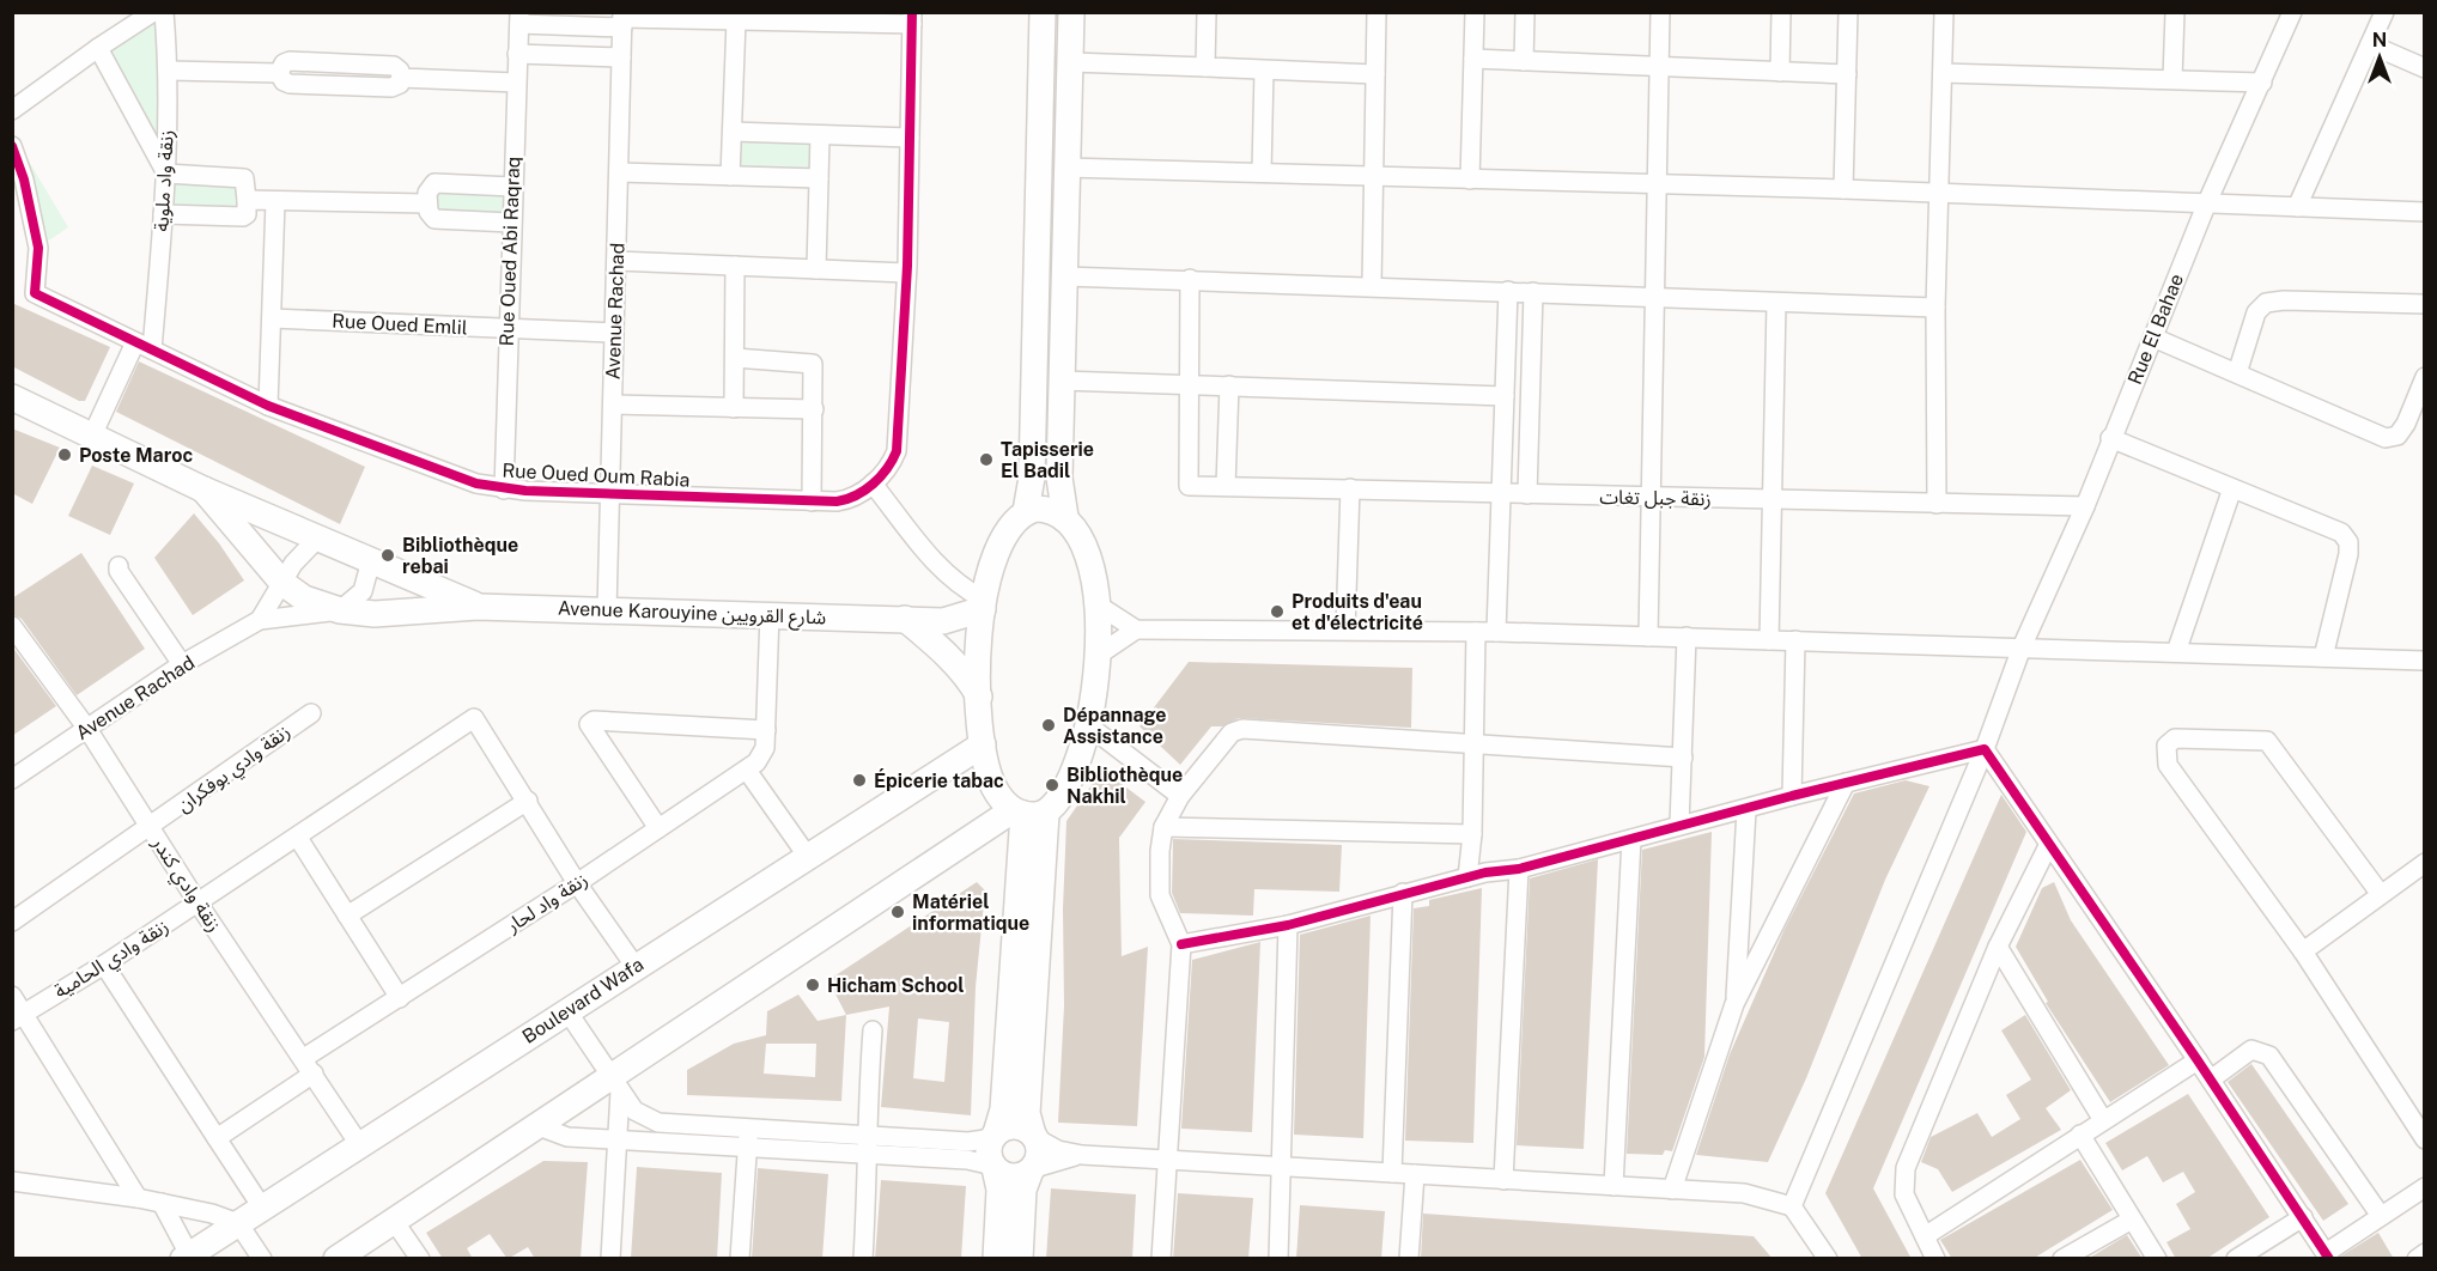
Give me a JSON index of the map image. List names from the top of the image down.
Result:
{
  "streets": {
    "street": [
      "زنقة واد ملوية",
      "Rue Oued Abi Raqraq",
      "Avenue Rachad",
      "Rue Oued Emlil",
      "Rue El Bahae",
      "Rue Oued Oum Rabia",
      "زنقة جبل تغات",
      "Avenue Karouyine شارع القرويين",
      "زنقة وادي بوفكران",
      "زنقة وادي كندر",
      "زنقة واد لحار",
      "زنقة وادي الحامية",
      "Boulevard Wafa"
    ]
  },
  "crossings": [
    ["زنقة واد ملوية", "Rue Oued Oum Rabia"],
    ["Rue Oued Abi Raqraq", "Rue Oued Emlil"],
    ["Rue Oued Abi Raqraq", "Rue Oued Oum Rabia"],
    ["Avenue Rachad", "Rue Oued Emlil"],
    ["Avenue Rachad", "Rue Oued Oum Rabia"],
    ["Avenue Rachad", "Avenue Karouyine شارع القرويين"],
    ["Avenue Rachad", "زنقة وادي كندر"],
    ["Rue El Bahae", "زنقة جبل تغات"],
    ["Avenue Karouyine شارع القرويين", "زنقة واد لحار"],
    ["زنقة وادي بوفكران", "زنقة وادي كندر"],
    ["زنقة وادي كندر", "زنقة واد لحار"],
    ["زنقة وادي كندر", "زنقة وادي الحامية"],
    ["زنقة وادي كندر", "Boulevard Wafa"]
  ],
  "places": [
    "Poste Maroc",
    "Tapisserie El Badil",
    "Bibliothèque rebai",
    "Produits d'eau et d'électricité",
    "Dépannage Assistance",
    "Épicerie tabac",
    "Bibliothèque Nakhil",
    "Matériel informatique",
    "Hicham School"
  ],
  "north": "top"
}
